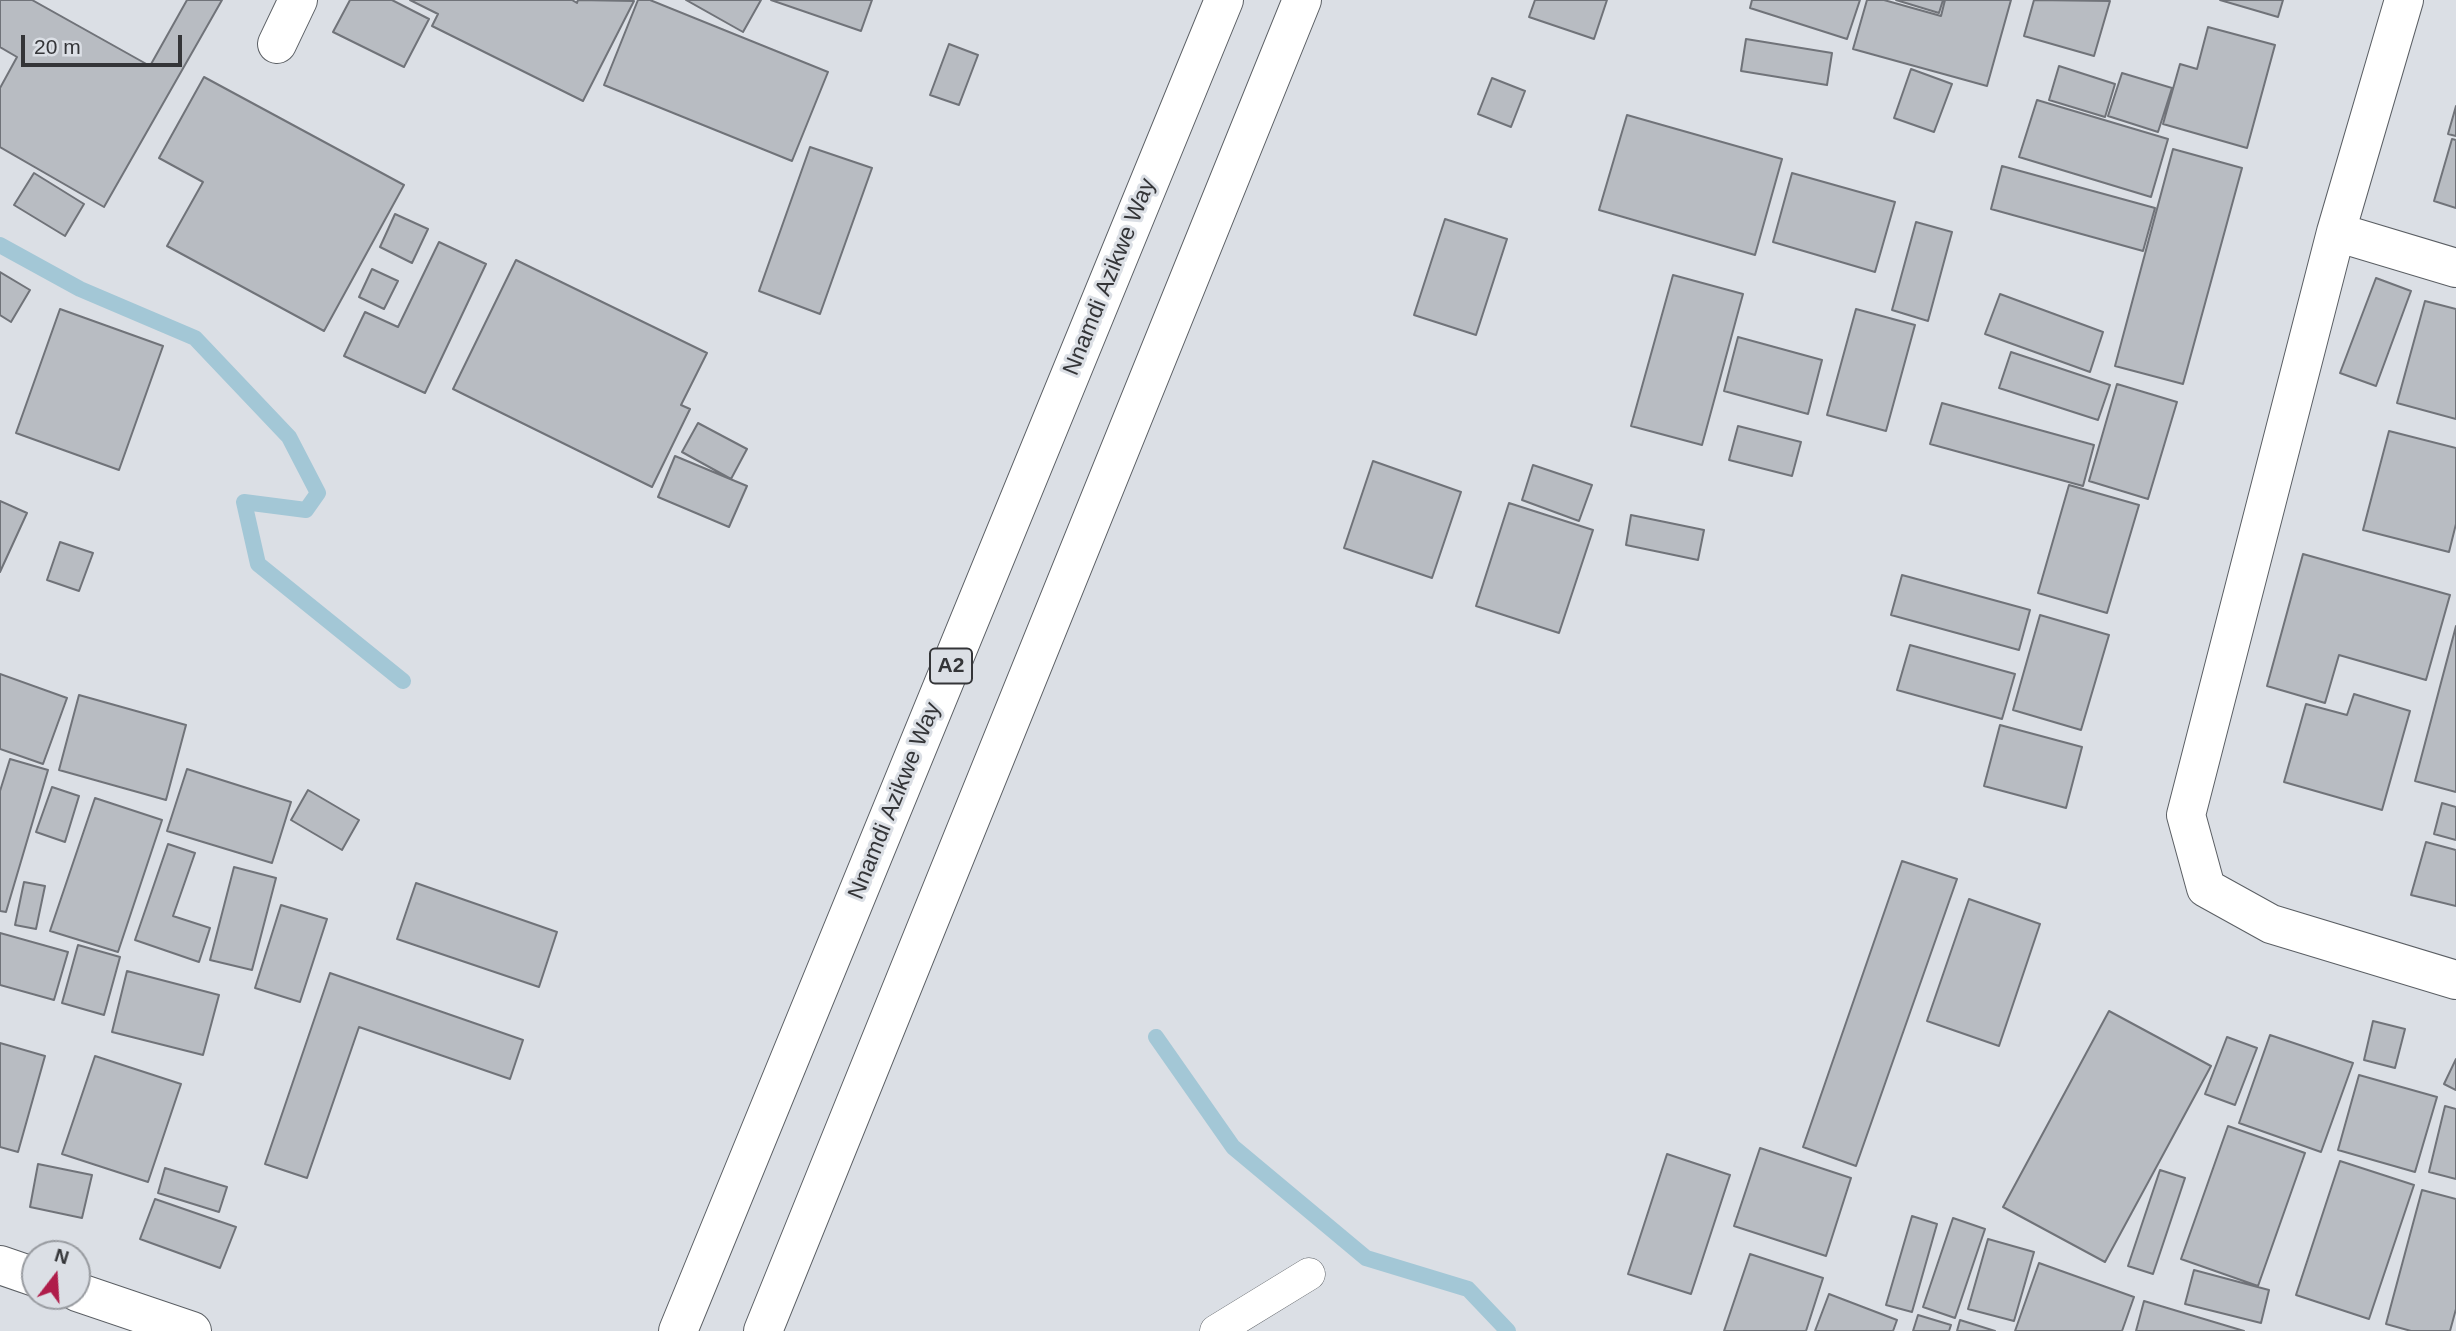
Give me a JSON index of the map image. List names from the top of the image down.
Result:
{
  "streets": {
    "main road": ["Nnamdi Azikwe Way", "A2"]
  },
  "scale_bar": "20 m",
  "north": "top"
}
